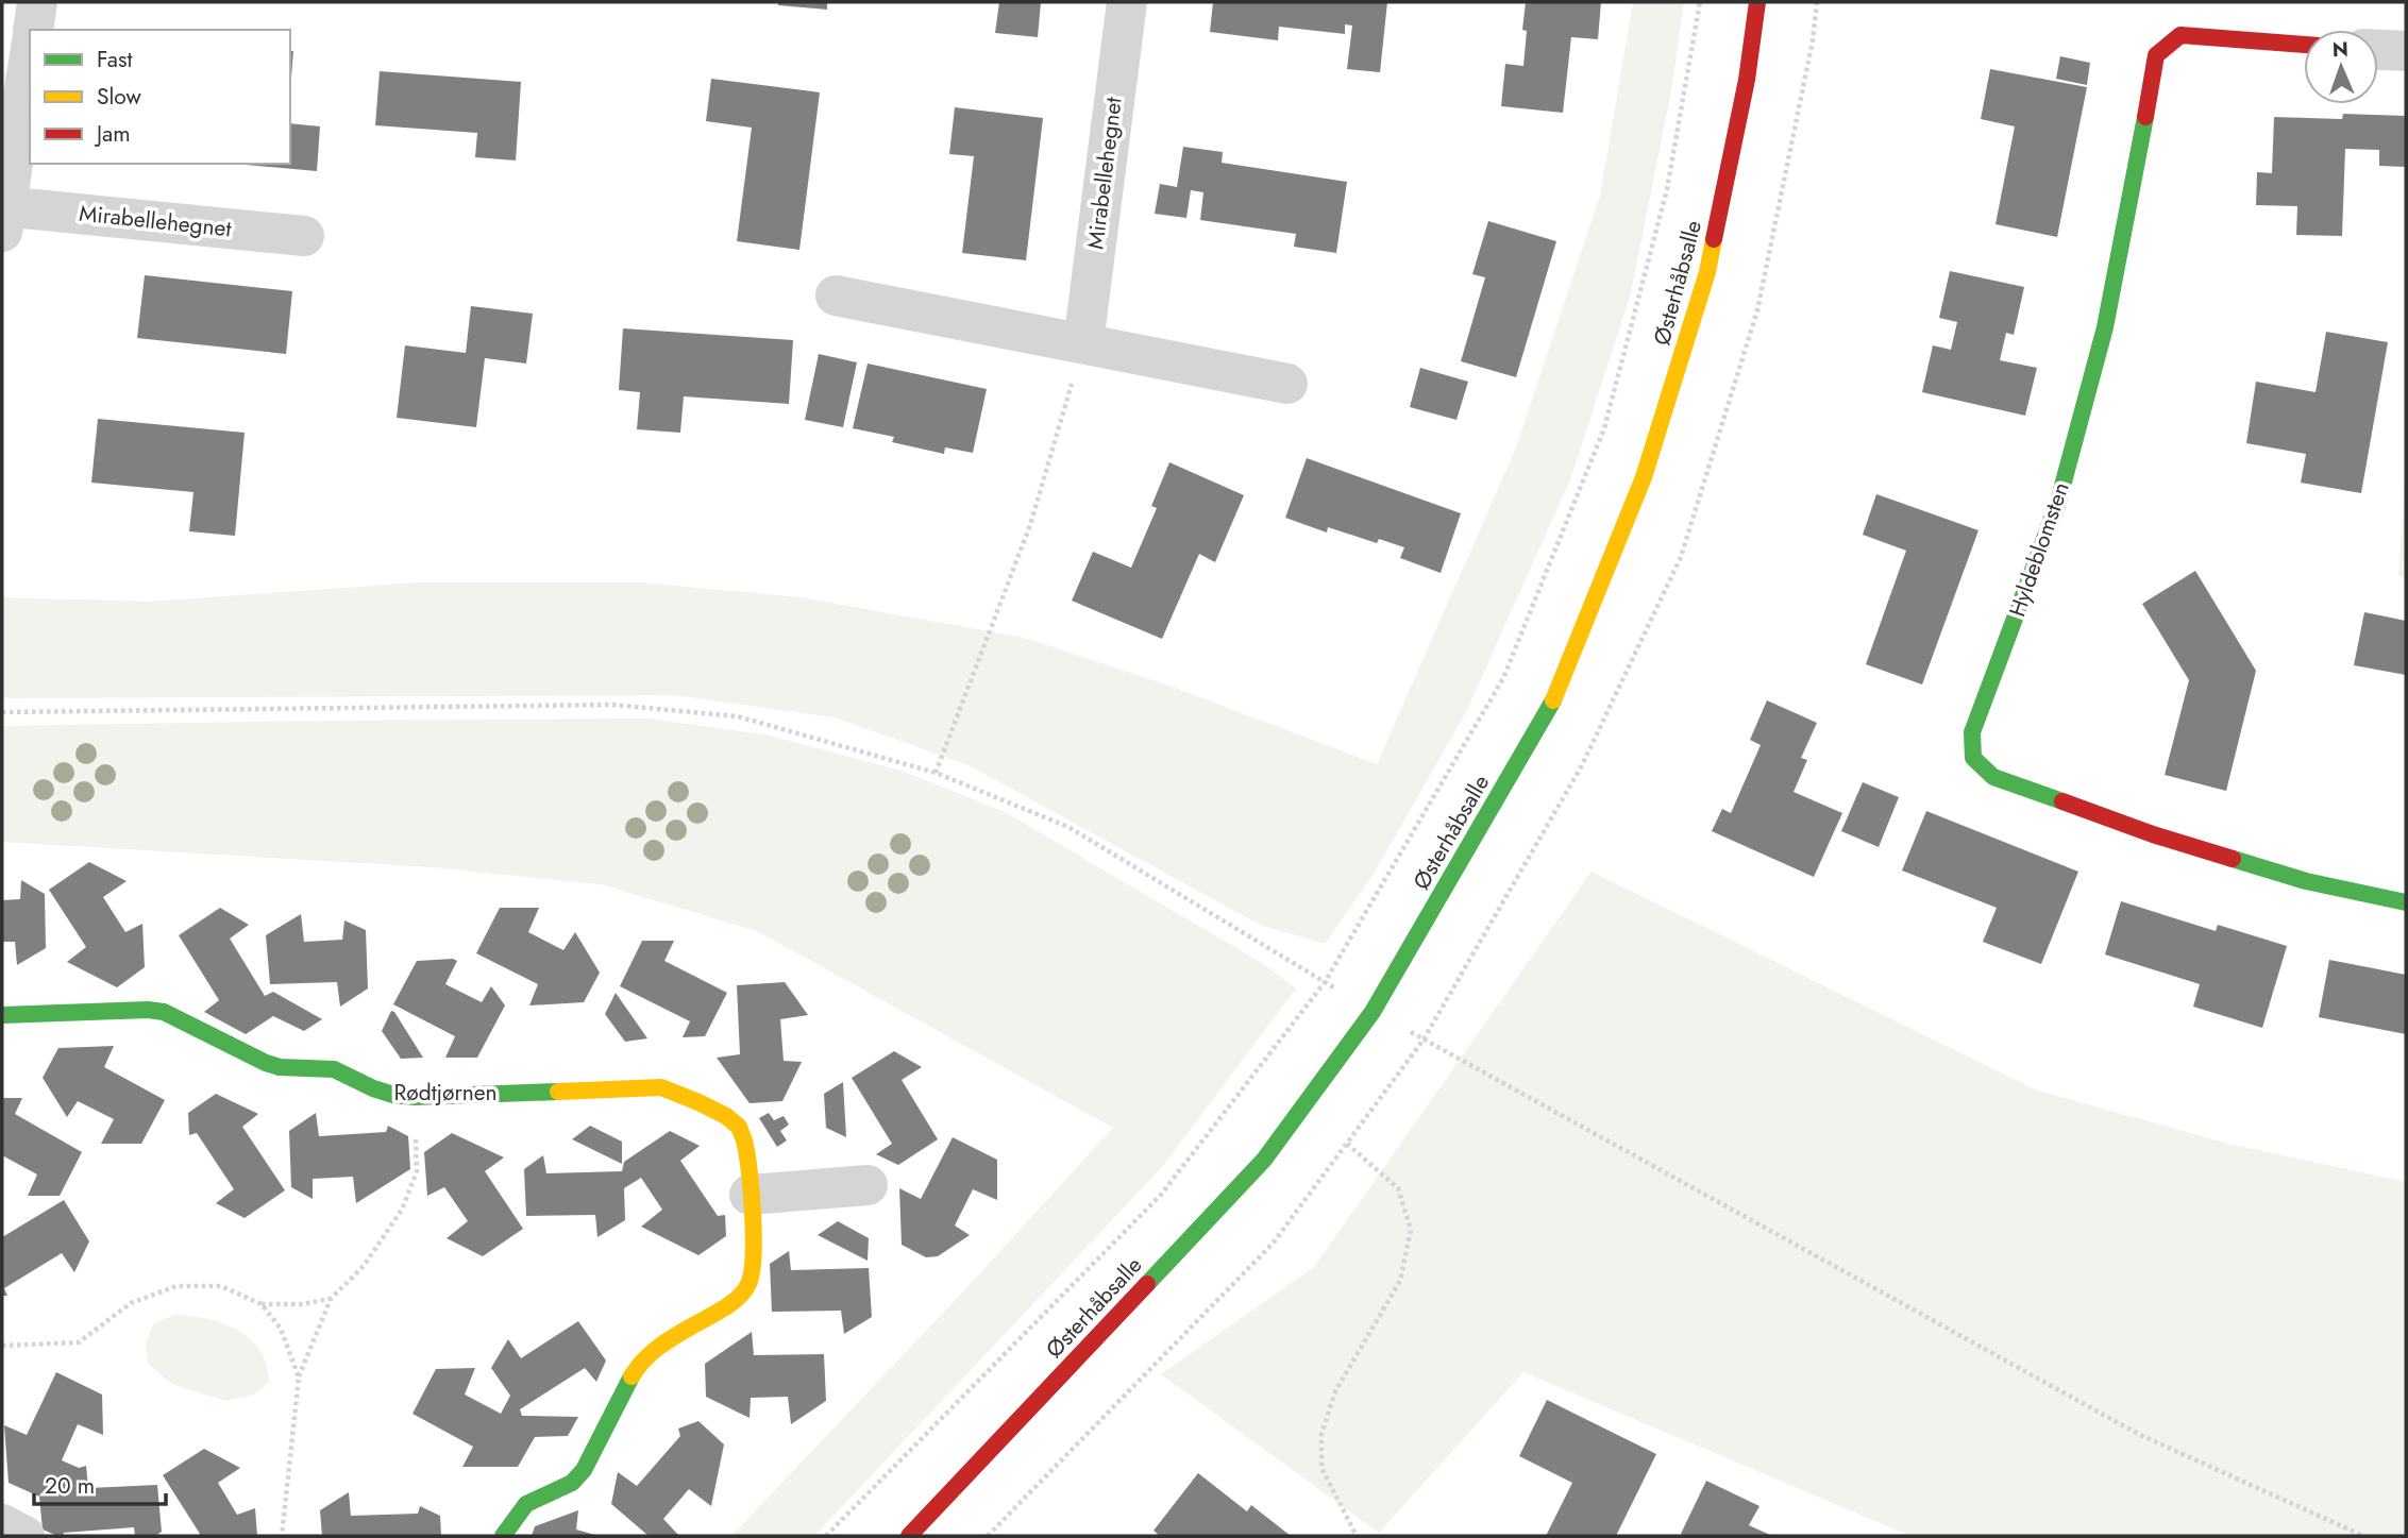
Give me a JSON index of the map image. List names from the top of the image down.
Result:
{
  "streets": {
    "street": [
      "Mirabellehegnet",
      "Østerhåbsalle",
      "Hyldeblomsten",
      "Rødtjørnen"
    ]
  },
  "legend": ["Fast", "Slow", "Jam"],
  "scale_bar": "20 m",
  "north": "top"
}
